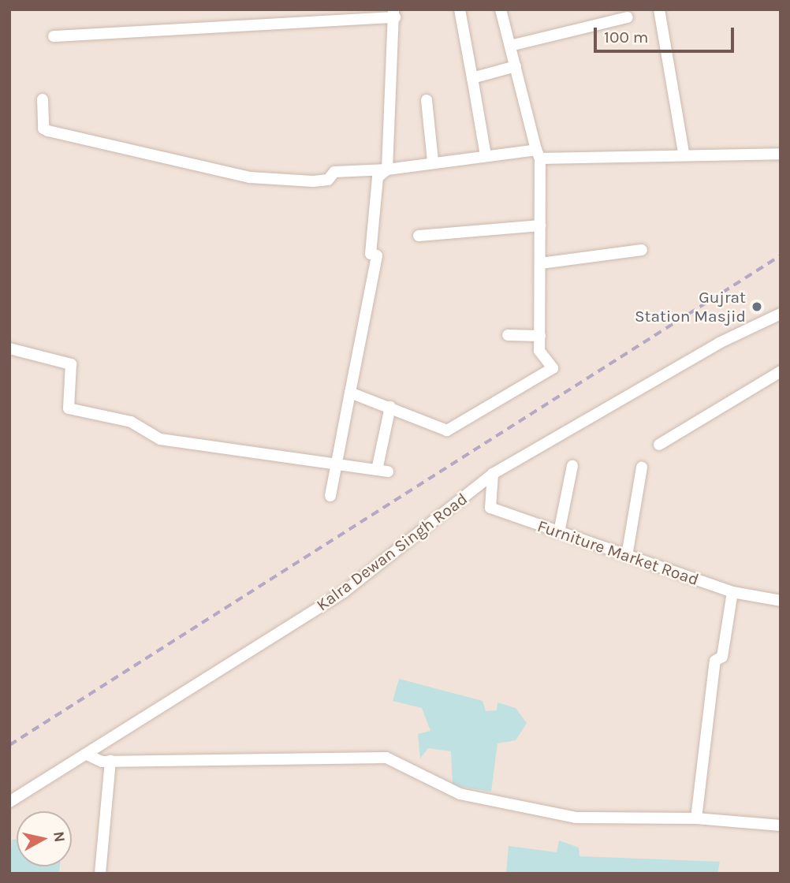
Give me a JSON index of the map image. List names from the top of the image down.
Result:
{
  "streets": {
    "street": ["Kalra Dewan Singh Road", "Furniture Market Road"]
  },
  "crossings": [
    ["Kalra Dewan Singh Road", "Furniture Market Road"]
  ],
  "places": ["Gujrat Station Masjid"],
  "scale_bar": "100 m",
  "north": "right"
}
